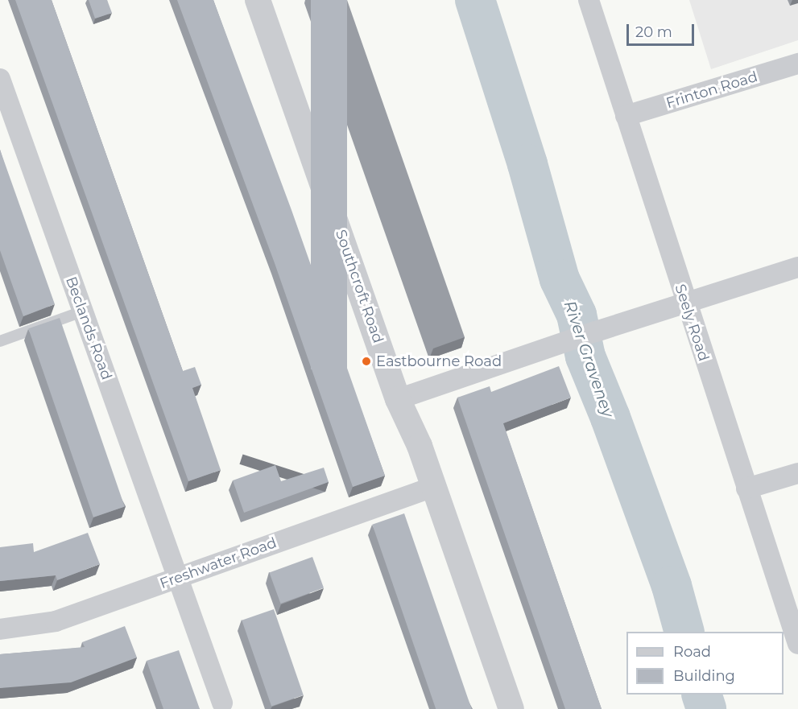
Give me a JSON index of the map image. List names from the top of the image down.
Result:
{
  "streets": {
    "street": [
      "Frinton Road",
      "Southcroft Road",
      "Seely Road",
      "Beclands Road",
      "Freshwater Road"
    ]
  },
  "crossings": [
    ["Frinton Road", "Seely Road"],
    ["Southcroft Road", "Freshwater Road"],
    ["Beclands Road", "Freshwater Road"]
  ],
  "water": ["River Graveney"],
  "places": ["Eastbourne Road"],
  "legend": ["Road", "Building"],
  "scale_bar": "20 m"
}
